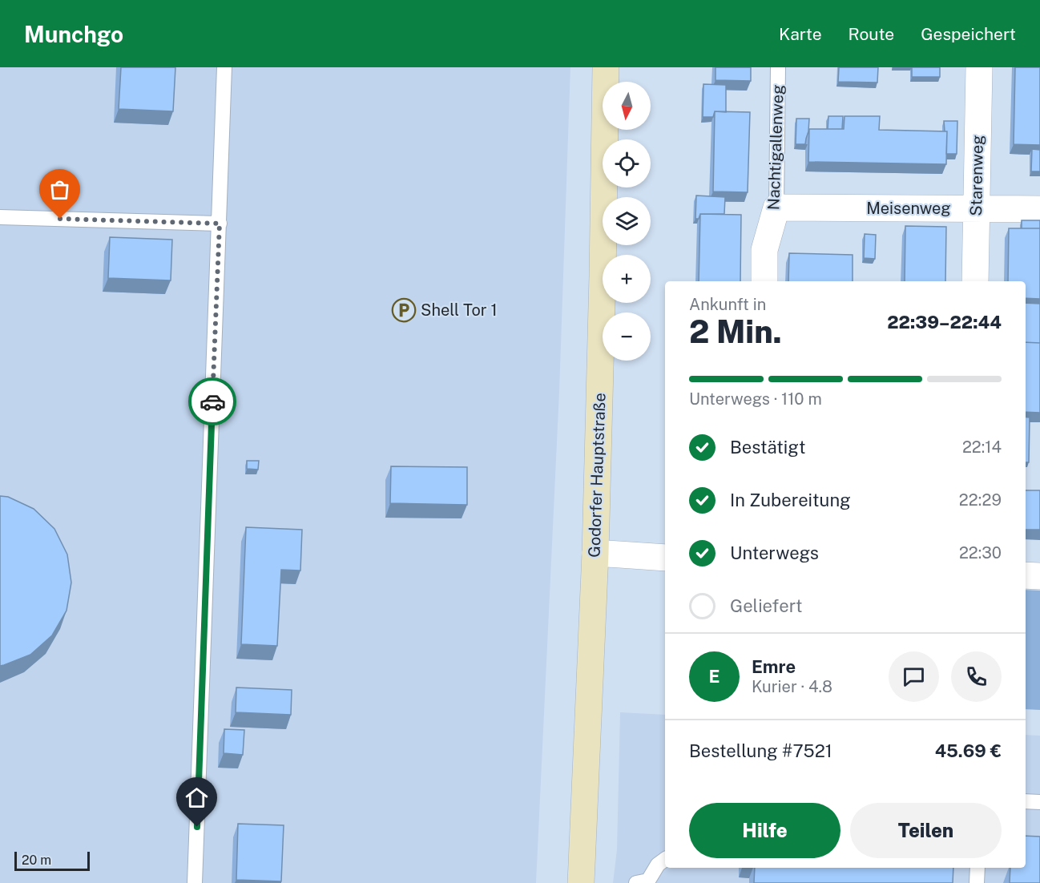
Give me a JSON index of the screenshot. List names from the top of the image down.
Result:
{
  "streets": {
    "main road": ["Godorfer Hauptstraße"],
    "street": ["Nachtigallenweg", "Starenweg", "Meisenweg"]
  },
  "crossings": [
    ["Nachtigallenweg", "Meisenweg"],
    ["Starenweg", "Meisenweg"]
  ],
  "places": {
    "parking": ["Shell Tor 1"]
  },
  "scale_bar": "20 m",
  "north": "bottom",
  "page": {
    "header": "Munchgo",
    "nav": ["Karte", "Route", "Gespeichert"],
    "map_buttons": ["+", "−"],
    "heading": ["2 Min.", "Ankunft in", "22:39–22:44"],
    "panel": [
      "Emre",
      "Kurier · 4.8",
      "Bestellung #7521",
      "45.69 €"
    ],
    "bar": "Unterwegs · 110 m",
    "list": [
      ["Bestätigt", "22:14"],
      ["In Zubereitung", "22:29"],
      ["Unterwegs", "22:30"],
      "Geliefert"
    ],
    "round": "E",
    "buttons": ["Hilfe", "Teilen"],
    "scale": "20 m"
  }
}
